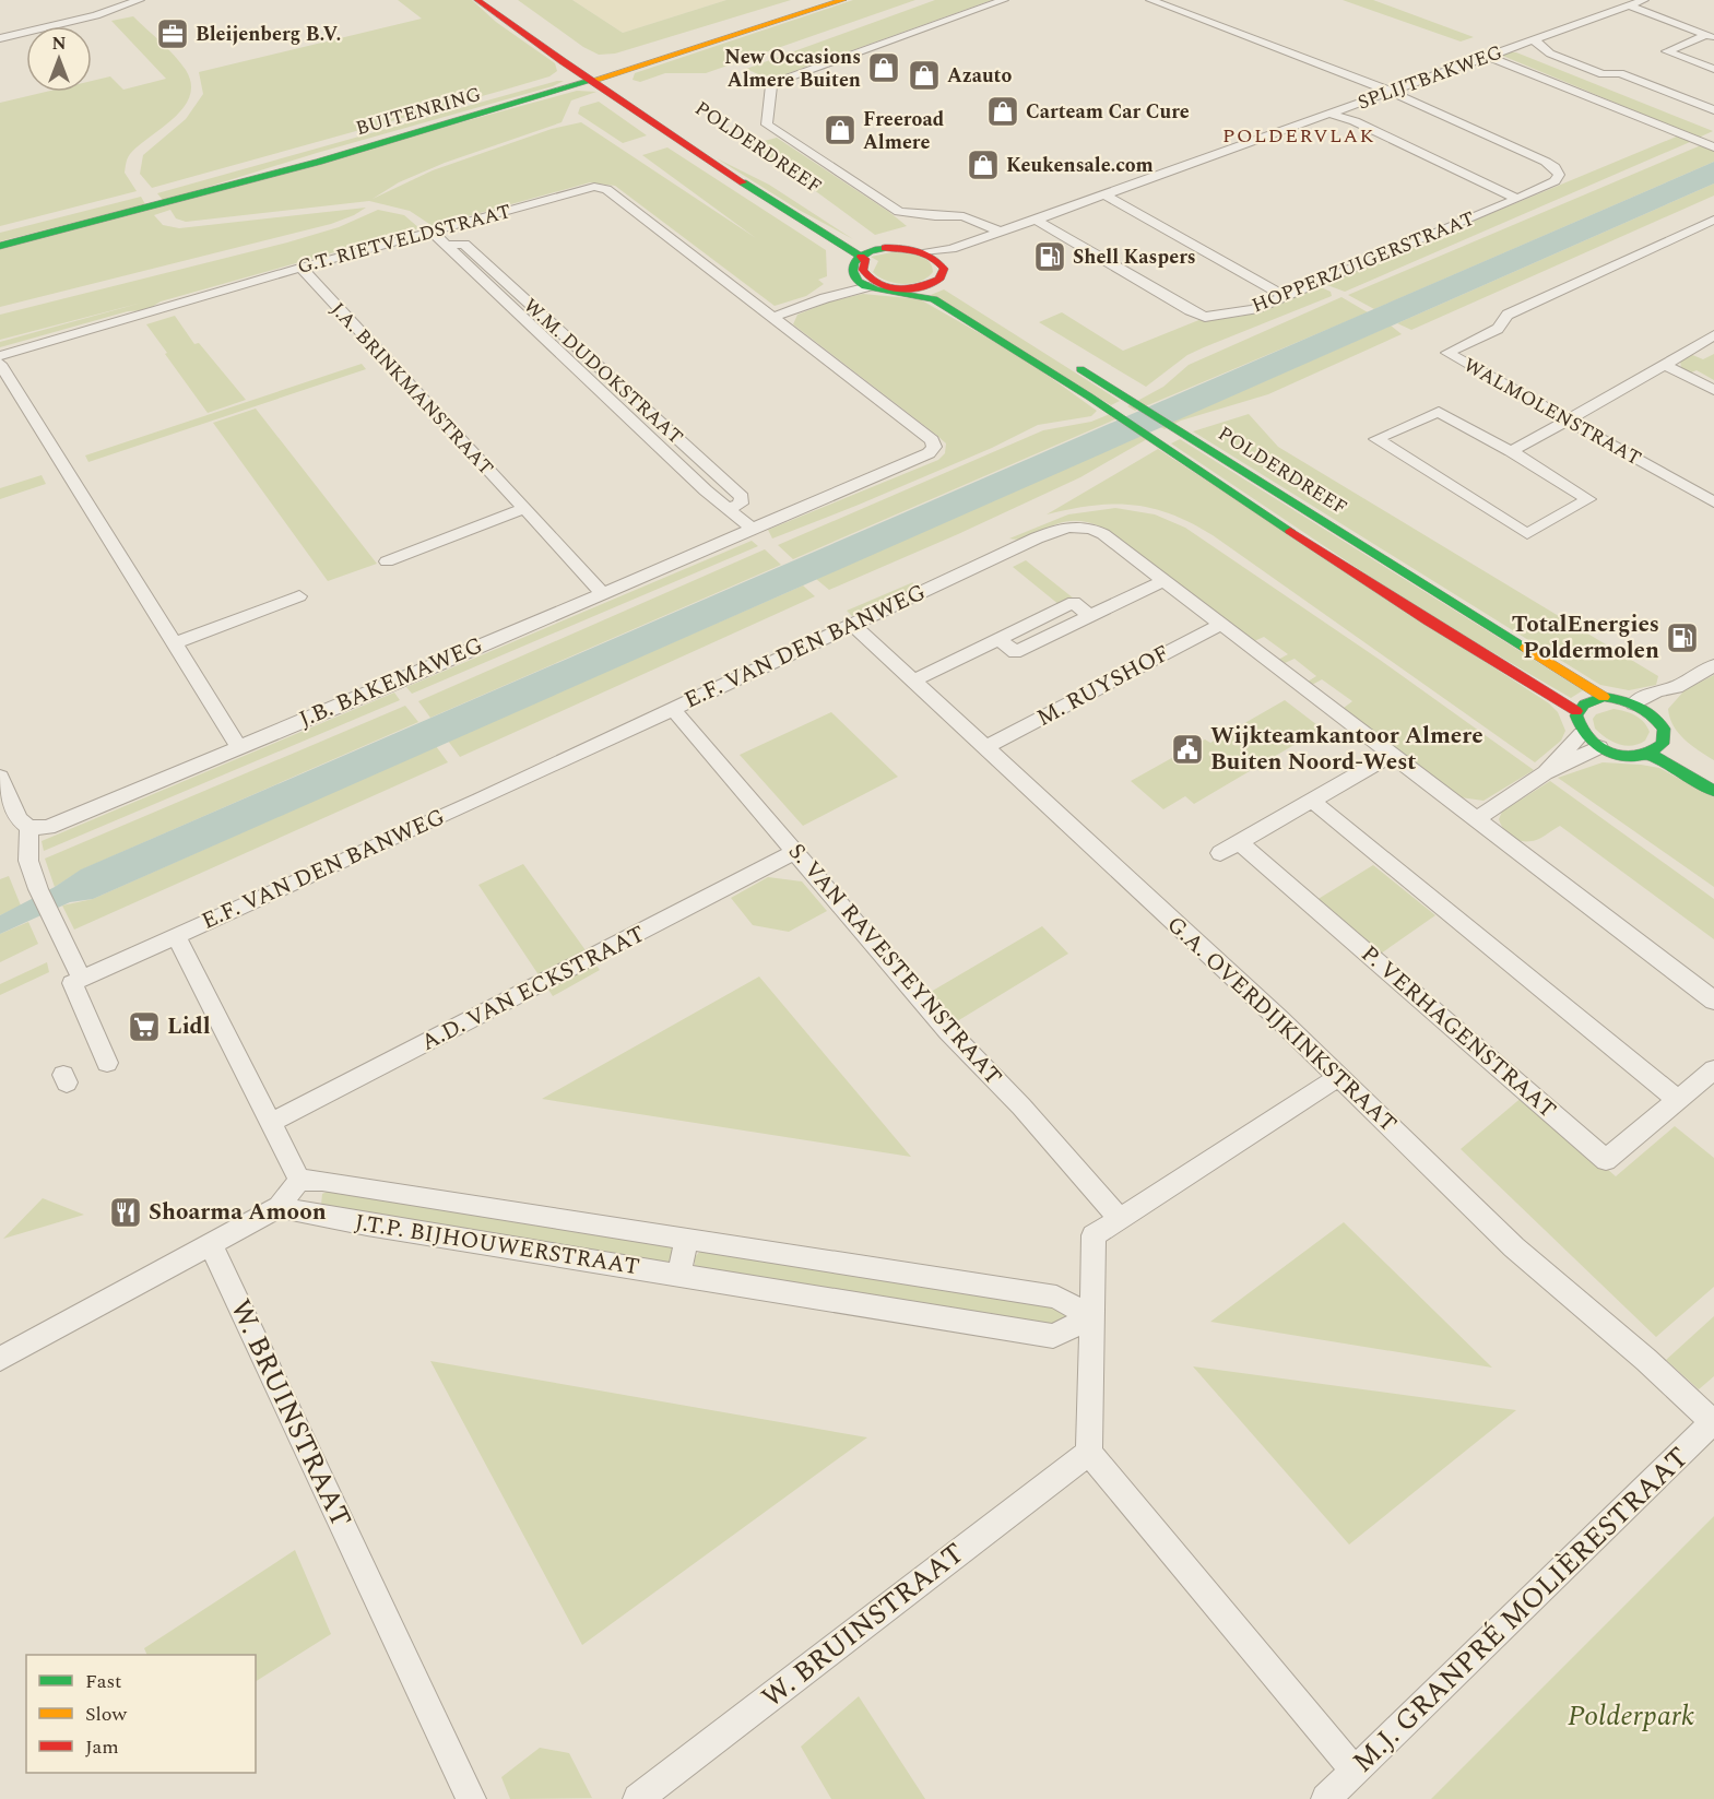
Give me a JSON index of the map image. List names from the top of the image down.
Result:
{
  "streets": {
    "main road": ["BUITENRING", "POLDERDREEF"],
    "street": [
      "SPLIJTBAKWEG",
      "G.T. RIETVELDSTRAAT",
      "HOPPERZUIGERSTRAAT",
      "W.M. DUDOKSTRAAT",
      "J.A. BRINKMANSTRAAT",
      "WALMOLENSTRAAT",
      "E.F. VAN DEN BANWEG",
      "J.B. BAKEMAWEG",
      "M. RUYSHOF",
      "S. VAN RAVESTEYNSTRAAT",
      "A.D. VAN ECKSTRAAT",
      "G.A. OVERDIJKINKSTRAAT",
      "P. VERHAGENSTRAAT",
      "J.T.P. BIJHOUWERSTRAAT",
      "W. BRUINSTRAAT",
      "M.J. GRANPRÉ MOLIÈRESTRAAT"
    ]
  },
  "crossings": [
    ["SPLIJTBAKWEG", "HOPPERZUIGERSTRAAT"],
    ["BUITENRING", "POLDERDREEF"],
    ["G.T. RIETVELDSTRAAT", "W.M. DUDOKSTRAAT"],
    ["G.T. RIETVELDSTRAAT", "J.A. BRINKMANSTRAAT"],
    ["G.T. RIETVELDSTRAAT", "J.B. BAKEMAWEG"],
    ["W.M. DUDOKSTRAAT", "J.B. BAKEMAWEG"],
    ["J.A. BRINKMANSTRAAT", "J.B. BAKEMAWEG"],
    ["E.F. VAN DEN BANWEG", "M. RUYSHOF"],
    ["E.F. VAN DEN BANWEG", "S. VAN RAVESTEYNSTRAAT"],
    ["E.F. VAN DEN BANWEG", "G.A. OVERDIJKINKSTRAAT"],
    ["M. RUYSHOF", "G.A. OVERDIJKINKSTRAAT"],
    ["S. VAN RAVESTEYNSTRAAT", "A.D. VAN ECKSTRAAT"],
    ["G.A. OVERDIJKINKSTRAAT", "M.J. GRANPRÉ MOLIÈRESTRAAT"]
  ],
  "districts": ["POLDERVLAK"],
  "parks": ["Polderpark"],
  "places": {
    "office": ["Bleijenberg B.V."],
    "shop": [
      "New Occasions Almere Buiten",
      "Azauto",
      "Carteam Car Cure",
      "Freeroad Almere",
      "Keukensale.com"
    ],
    "fuel station": ["Shell Kaspers", "TotalEnergies Poldermolen"],
    "public building": ["Wijkteamkantoor Almere Buiten Noord-West"],
    "supermarket": ["Lidl"],
    "restaurant": ["Shoarma Amoon"]
  },
  "legend": ["Fast", "Slow", "Jam"],
  "north": "top"
}
